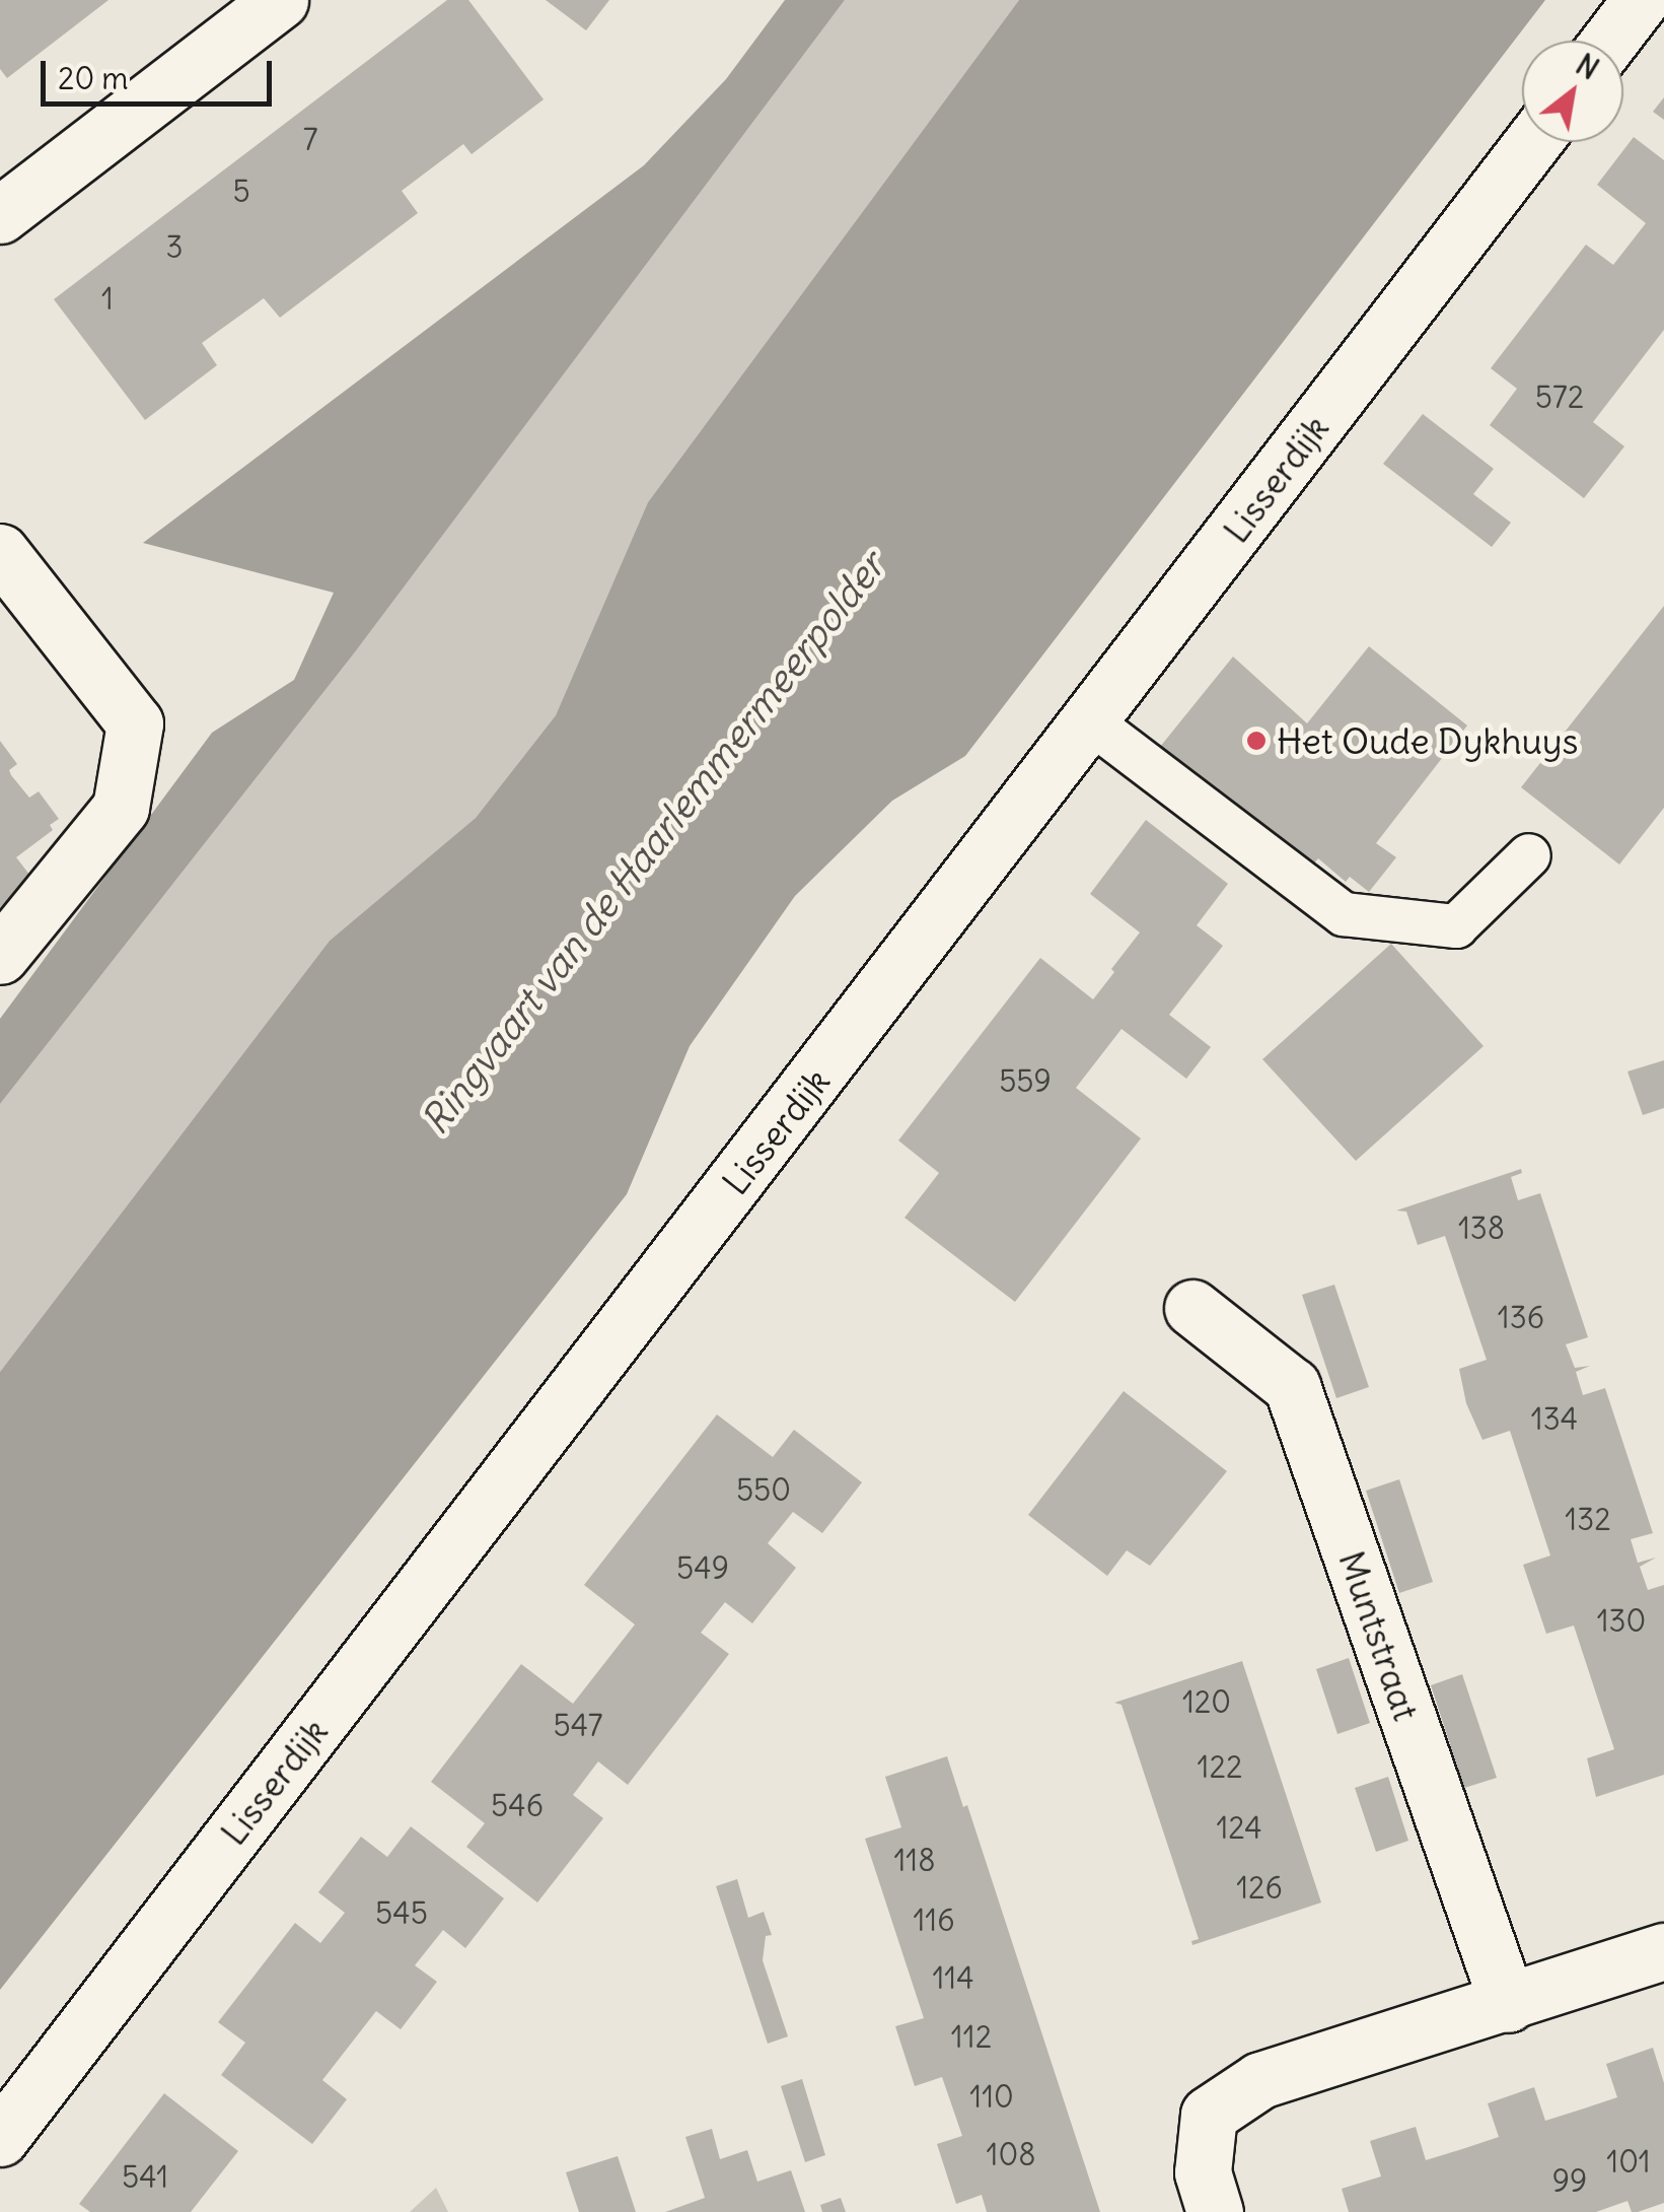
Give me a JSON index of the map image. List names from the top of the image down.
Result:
{
  "streets": {
    "street": ["Lisserdijk", "Muntstraat"]
  },
  "water": ["Ringvaart van de Haarlemmermeerpolder"],
  "places": ["Het Oude Dykhuys"],
  "house_numbers": [
    "7",
    "5",
    "3",
    "1",
    "572",
    "559",
    "138",
    "136",
    "134",
    "550",
    "132",
    "549",
    "130",
    "120",
    "547",
    "122",
    "546",
    "124",
    "118",
    "126",
    "545",
    "116",
    "114",
    "112",
    "110",
    "108",
    "101",
    "541",
    "99"
  ],
  "scale_bar": "20 m",
  "north": "top right"
}
